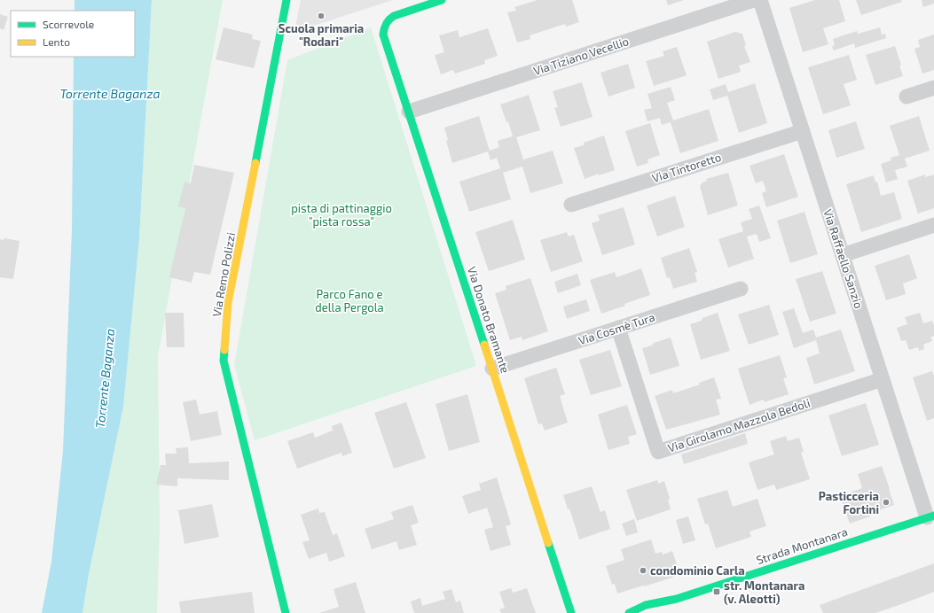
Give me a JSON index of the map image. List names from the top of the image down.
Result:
{
  "streets": {
    "street": [
      "Via Tiziano Vecellio",
      "Via Tintoretto",
      "Via Raffaello Sanzio",
      "Via Remo Polizzi",
      "Via Donato Bramante",
      "Via Cosmè Tura",
      "Via Girolamo Mazzola Bedoli",
      "Strada Montanara"
    ]
  },
  "crossings": [
    ["Via Tiziano Vecellio", "Via Donato Bramante"],
    ["Via Tintoretto", "Via Raffaello Sanzio"],
    ["Via Raffaello Sanzio", "Via Girolamo Mazzola Bedoli"],
    ["Via Raffaello Sanzio", "Strada Montanara"],
    ["Via Donato Bramante", "Via Cosmè Tura"],
    ["Via Cosmè Tura", "Via Girolamo Mazzola Bedoli"]
  ],
  "water": ["Torrente Baganza"],
  "parks": ["pista di pattinaggio \"pista rossa\"", "Parco Fano e della Pergola"],
  "places": {
    "other": ["Scuola primaria \"Rodari\"", "Pasticceria Fortini", "condominio Carla"],
    "transit": ["str. Montanara (v. Aleotti)"]
  },
  "legend": ["Scorrevole", "Lento"]
}
